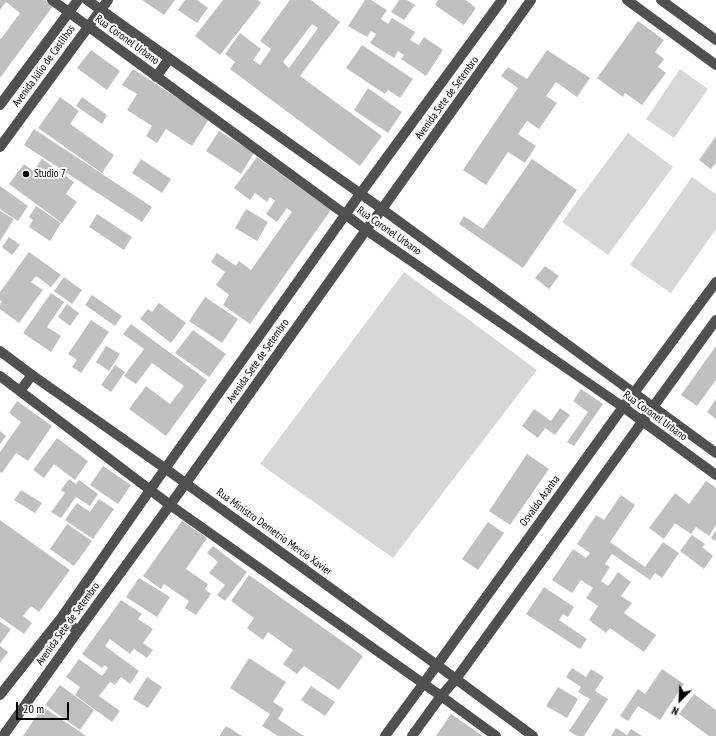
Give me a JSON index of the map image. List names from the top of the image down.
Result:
{
  "streets": {
    "street": [
      "Rua Coronel Urbano",
      "Avenida Júlio de Castilhos",
      "Avenida Sete de Setembro",
      "Osvaldo Aranha",
      "Rua Ministro Demetrio Mercio Xavier"
    ]
  },
  "crossings": [
    ["Rua Coronel Urbano", "Avenida Júlio de Castilhos"],
    ["Rua Coronel Urbano", "Avenida Sete de Setembro"],
    ["Rua Coronel Urbano", "Osvaldo Aranha"],
    ["Avenida Sete de Setembro", "Rua Ministro Demetrio Mercio Xavier"],
    ["Osvaldo Aranha", "Rua Ministro Demetrio Mercio Xavier"]
  ],
  "places": ["Studio 7"],
  "scale_bar": "20 m",
  "north": "bottom left"
}
